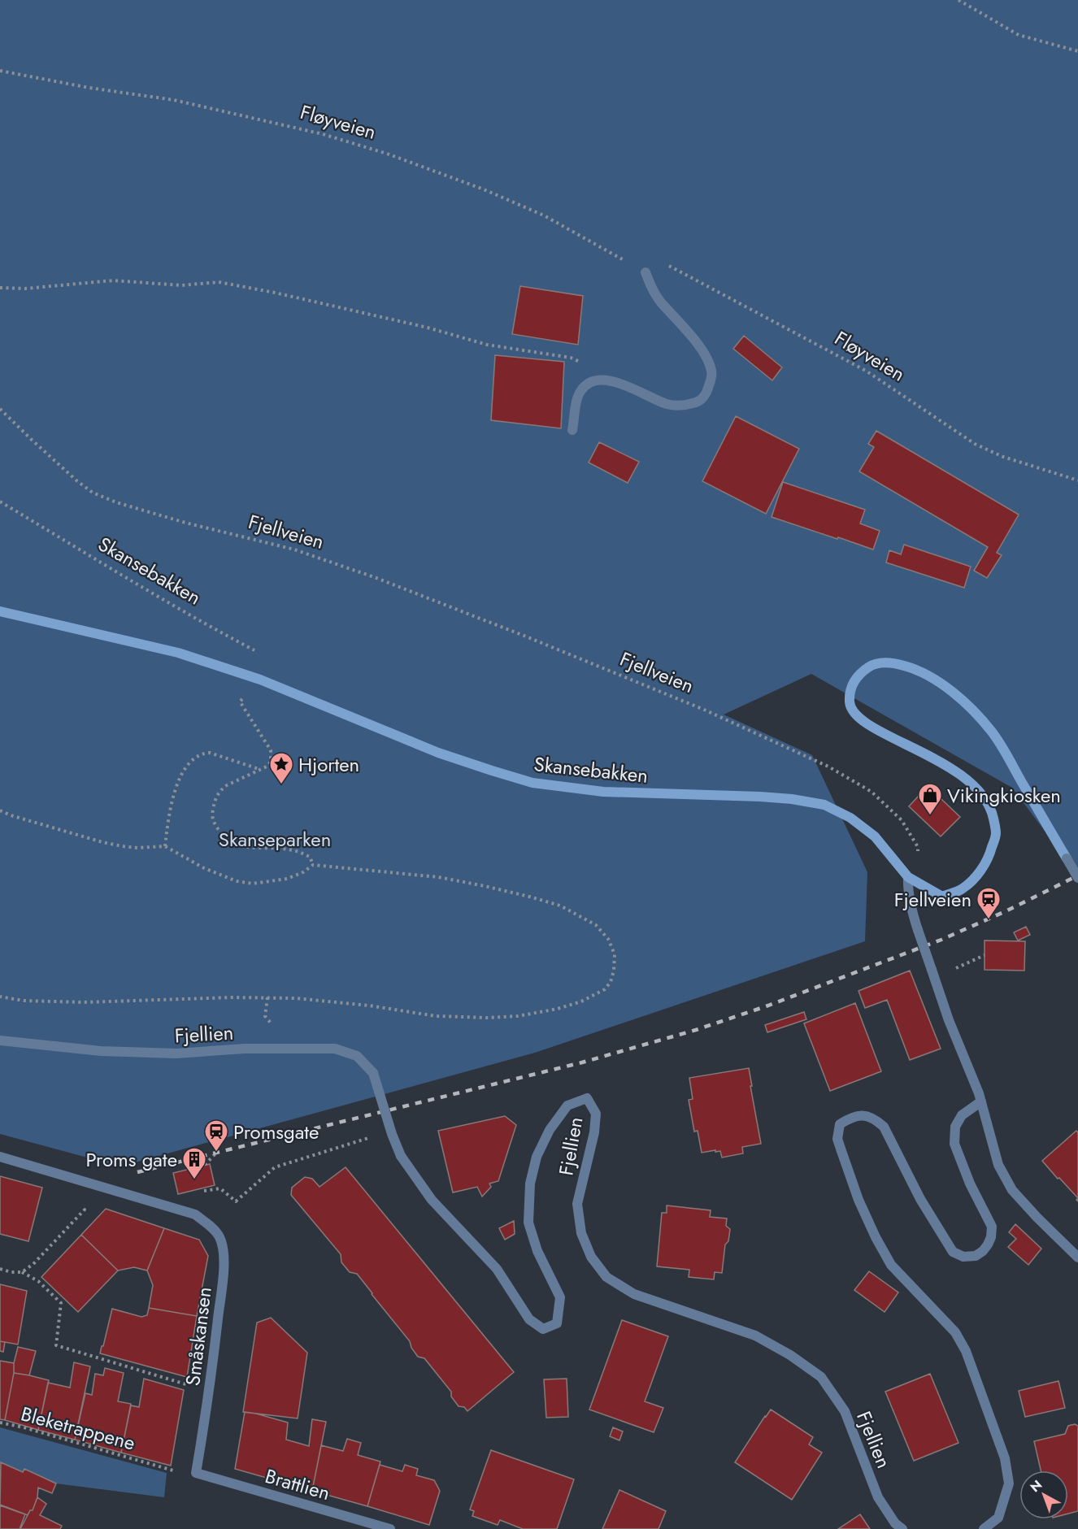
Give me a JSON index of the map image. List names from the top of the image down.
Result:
{
  "streets": {
    "street": [
      "Skansebakken",
      "Fjellien",
      "Småskansen",
      "Brattlien"
    ],
    "path": ["Fløyveien", "Fjellveien", "Bleketrappene"]
  },
  "crossings": [
    ["Fjellveien", "Skansebakken"],
    ["Småskansen", "Brattlien"]
  ],
  "parks": ["Skanseparken"],
  "places": {
    "place": ["Hjorten"],
    "shop": ["Vikingkiosken"],
    "station": ["Fjellveien", "Promsgate"],
    "building": ["Proms gate"]
  },
  "north": "top left"
}
